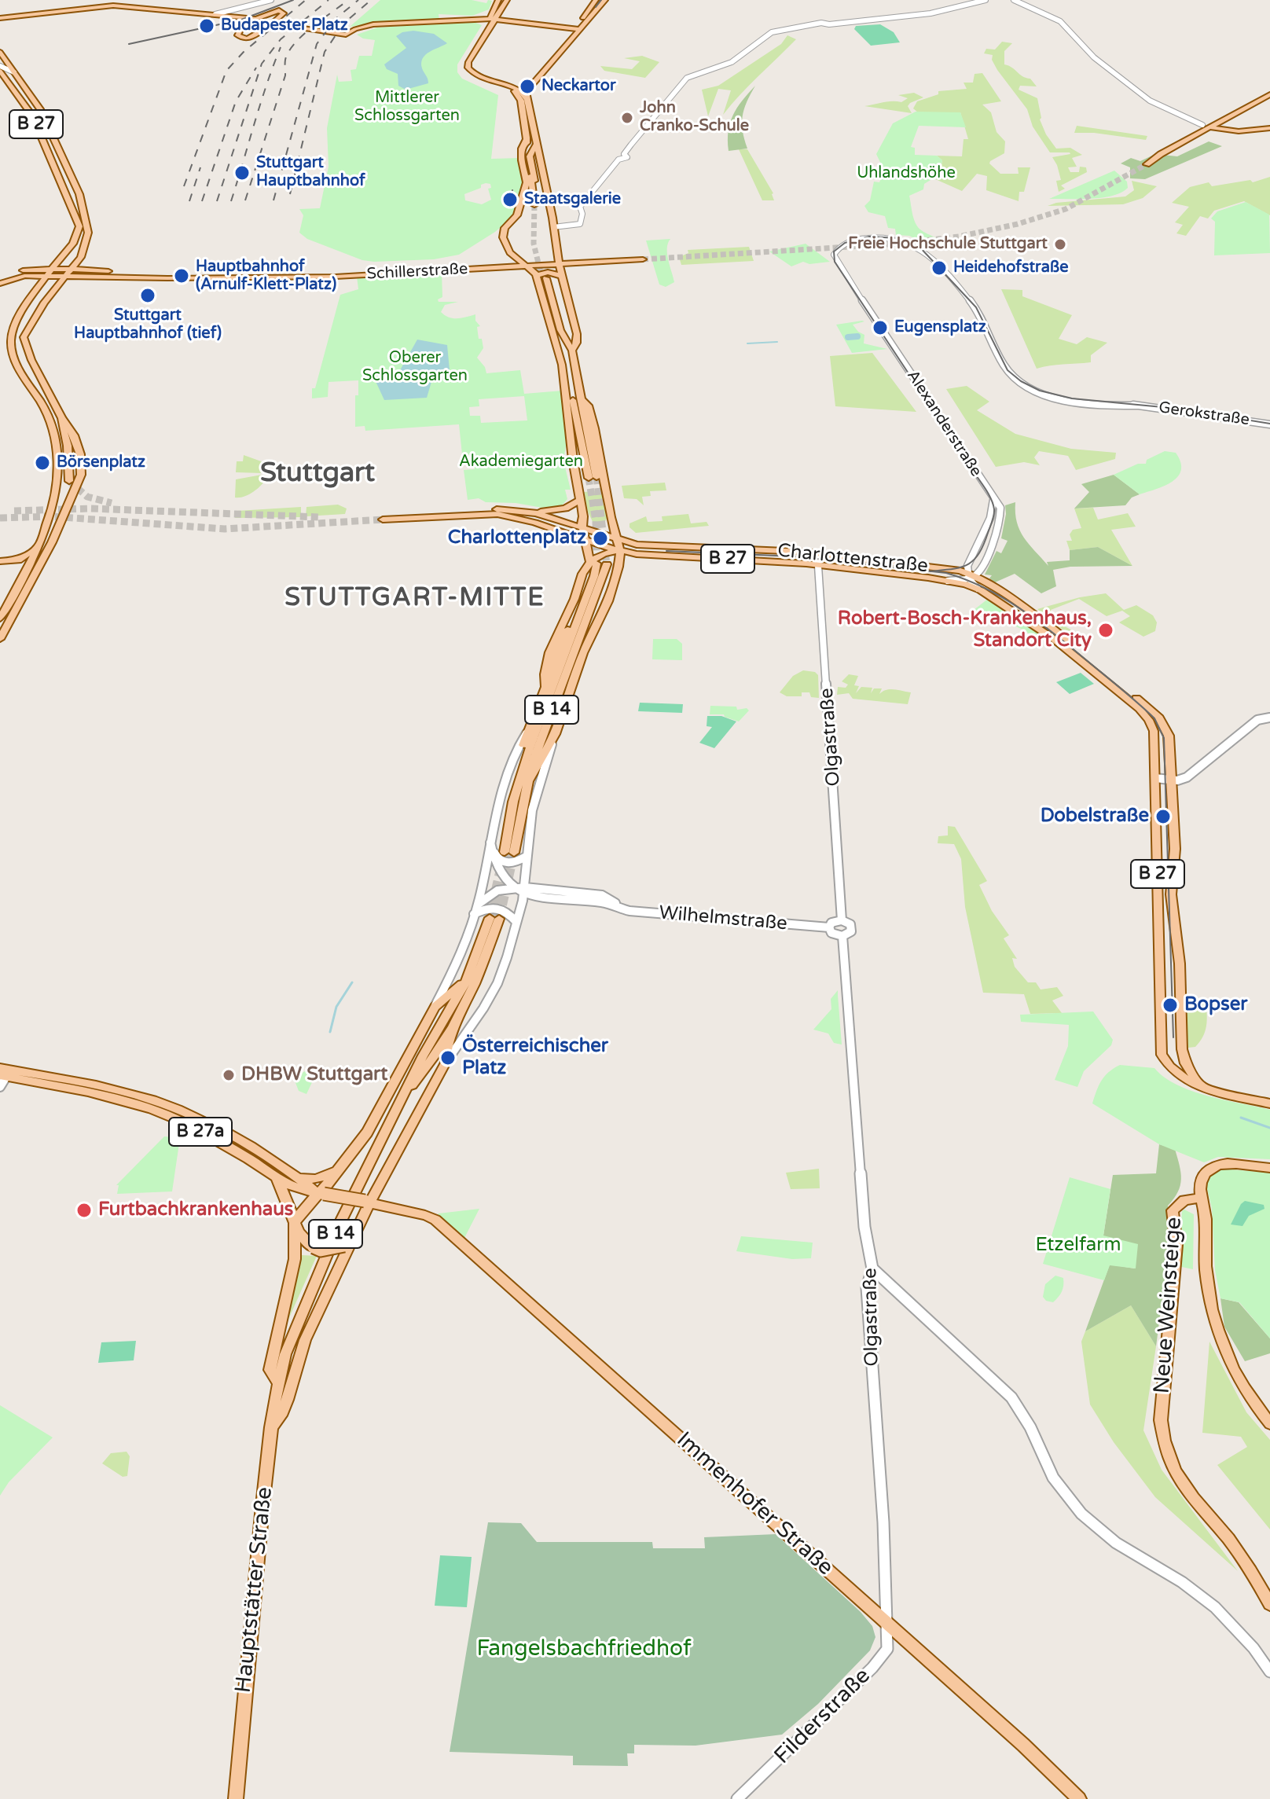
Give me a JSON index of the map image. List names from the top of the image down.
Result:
{
  "streets": {
    "main road": [
      "B 27",
      "Schillerstraße",
      "Charlottenstraße",
      "B 14",
      "B 27a",
      "Neue Weinsteige",
      "Immenhofer Straße",
      "Hauptstätter Straße"
    ],
    "street": [
      "Gerokstraße",
      "Alexanderstraße",
      "Olgastraße",
      "Wilhelmstraße",
      "Filderstraße"
    ]
  },
  "crossings": [
    ["B 27", "Alexanderstraße"],
    ["B 27", "Charlottenstraße"],
    ["B 27", "B 14"],
    ["Gerokstraße", "Alexanderstraße"],
    ["Alexanderstraße", "Charlottenstraße"],
    ["Charlottenstraße", "B 14"],
    ["Charlottenstraße", "Olgastraße"],
    ["Olgastraße", "Wilhelmstraße"],
    ["Olgastraße", "Immenhofer Straße"],
    ["Olgastraße", "Filderstraße"],
    ["B 27a", "Hauptstätter Straße"],
    ["Immenhofer Straße", "Filderstraße"]
  ],
  "districts": ["Stuttgart", "STUTTGART-MITTE"],
  "parks": [
    "Mittlerer Schlossgarten",
    "Uhlandshöhe",
    "Oberer Schlossgarten",
    "Akademiegarten",
    "Etzelfarm",
    "Fangelsbachfriedhof"
  ],
  "places": [
    "Budapester Platz",
    "Neckartor",
    "John Cranko-Schule",
    "Stuttgart Hauptbahnhof",
    "Staatsgalerie",
    "Freie Hochschule Stuttgart",
    "Heidehofstraße",
    "Hauptbahnhof (Arnulf-Klett-Platz)",
    "Stuttgart Hauptbahnhof (tief)",
    "Eugensplatz",
    "Börsenplatz",
    "Charlottenplatz",
    "Robert-Bosch-Krankenhaus, Standort City",
    "Dobelstraße",
    "Bopser",
    "Österreichischer Platz",
    "DHBW Stuttgart",
    "Furtbachkrankenhaus"
  ]
}
